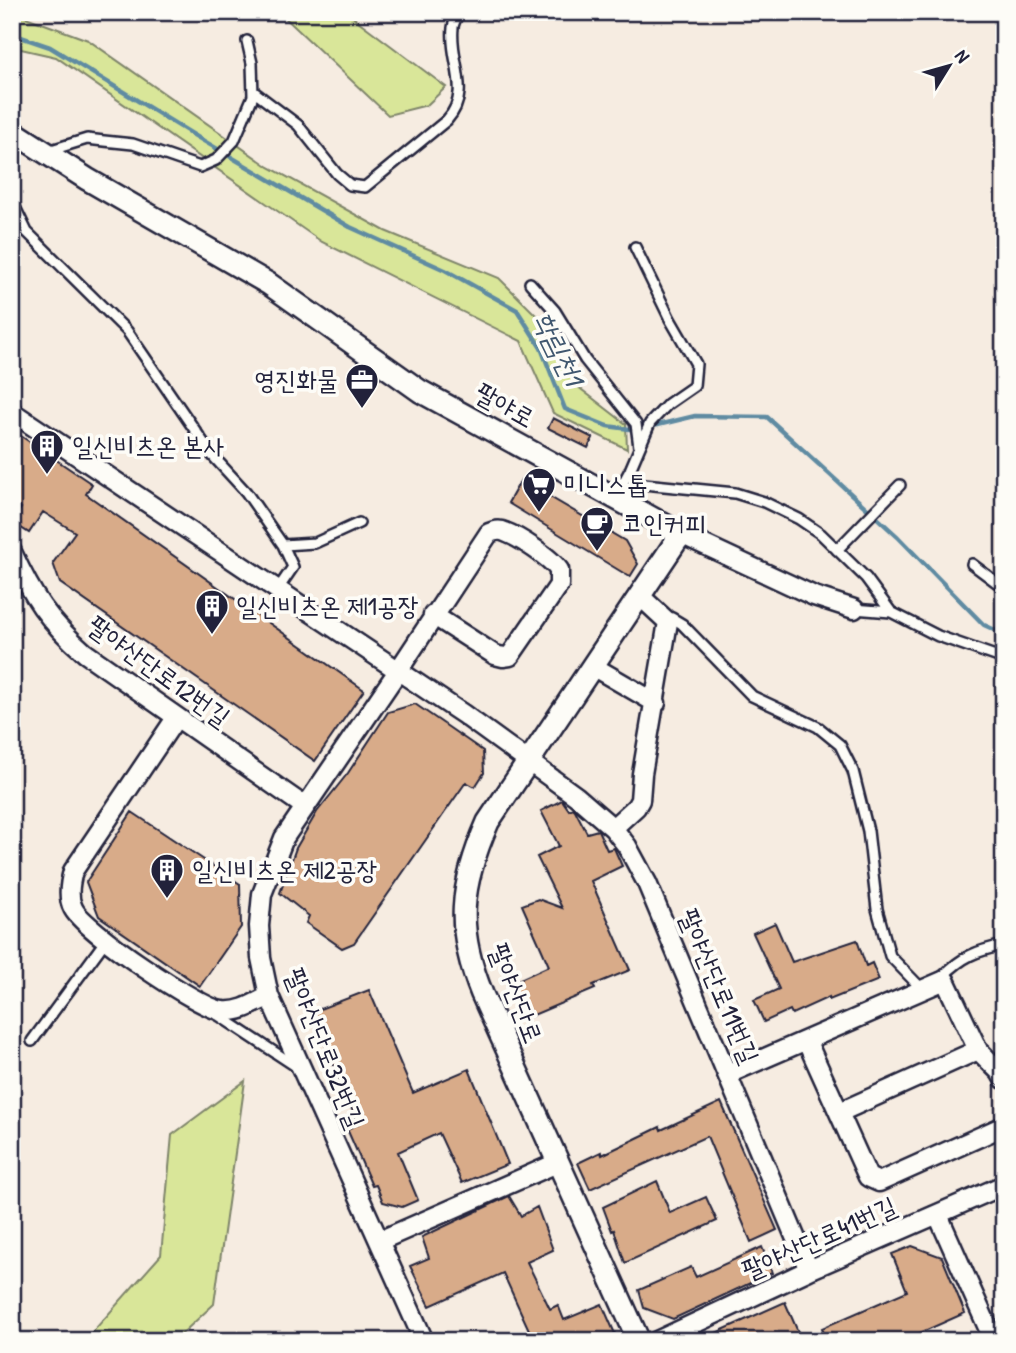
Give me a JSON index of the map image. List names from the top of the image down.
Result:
{
  "streets": {
    "street": [
      "팔야로",
      "팔야산단로12번길",
      "팔야산단로11번길",
      "팔야산단로",
      "팔야산단로32번길",
      "팔야산단로41번길"
    ]
  },
  "crossings": [
    ["팔야로", "팔야산단로"],
    ["팔야산단로12번길", "팔야산단로32번길"],
    ["팔야산단로11번길", "팔야산단로"],
    ["팔야산단로11번길", "팔야산단로41번길"]
  ],
  "water": ["학림천1"],
  "places": {
    "office": ["영진화물"],
    "building": ["일신비츠온 본사", "일신비츠온 제1공장", "일신비츠온 제2공장"],
    "supermarket": ["미니스톱"],
    "cafe": ["코인커피"]
  },
  "north": "top right"
}
